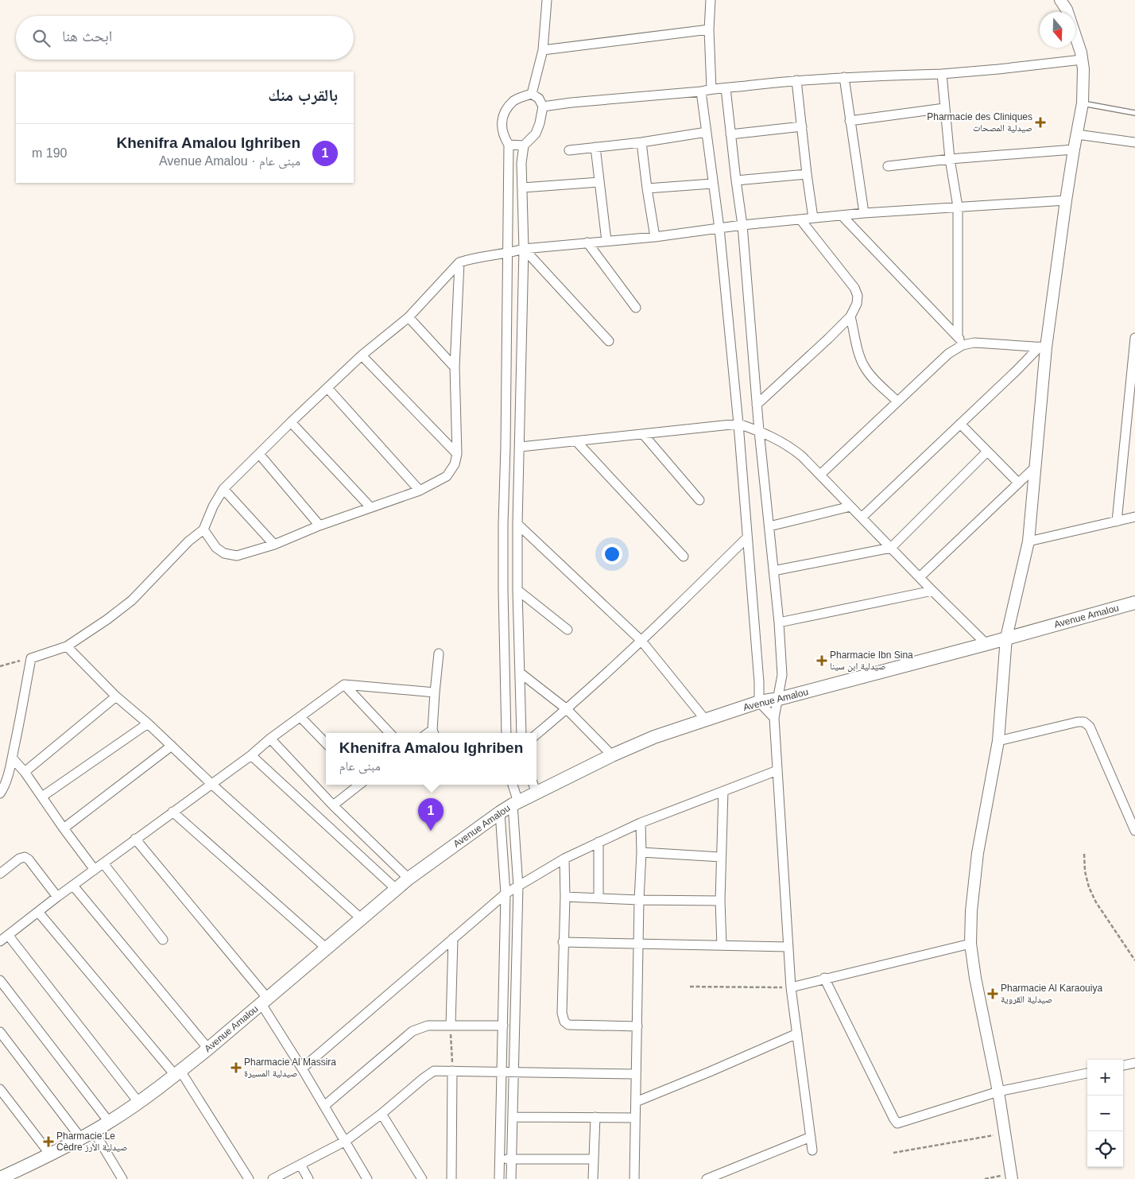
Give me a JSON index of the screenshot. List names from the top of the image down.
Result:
{
  "streets": {
    "main road": ["Avenue Amalou"]
  },
  "places": {
    "health": [
      "Pharmacie des Cliniques صيدلية المصحات",
      "Pharmacie Ibn Sina صيدلية ابن سينا",
      "Pharmacie Al Karaouiya صيدلية القروية",
      "Pharmacie Al Massira صيدلية المسيرة",
      "Pharmacie Le Cèdre صيدلية الأرز"
    ]
  },
  "north": "bottom",
  "page": {
    "search": "ابحث هنا",
    "heading": "بالقرب منك",
    "list": [
      {
        "mark": "1",
        "name": "Khenifra Amalou Ighriben",
        "note": "مبنى عام · Avenue Amalou",
        "value": "190 m"
      }
    ],
    "popup": ["Khenifra Amalou Ighriben", "مبنى عام"],
    "pins": "1",
    "map_buttons": ["+", "−"]
  }
}
